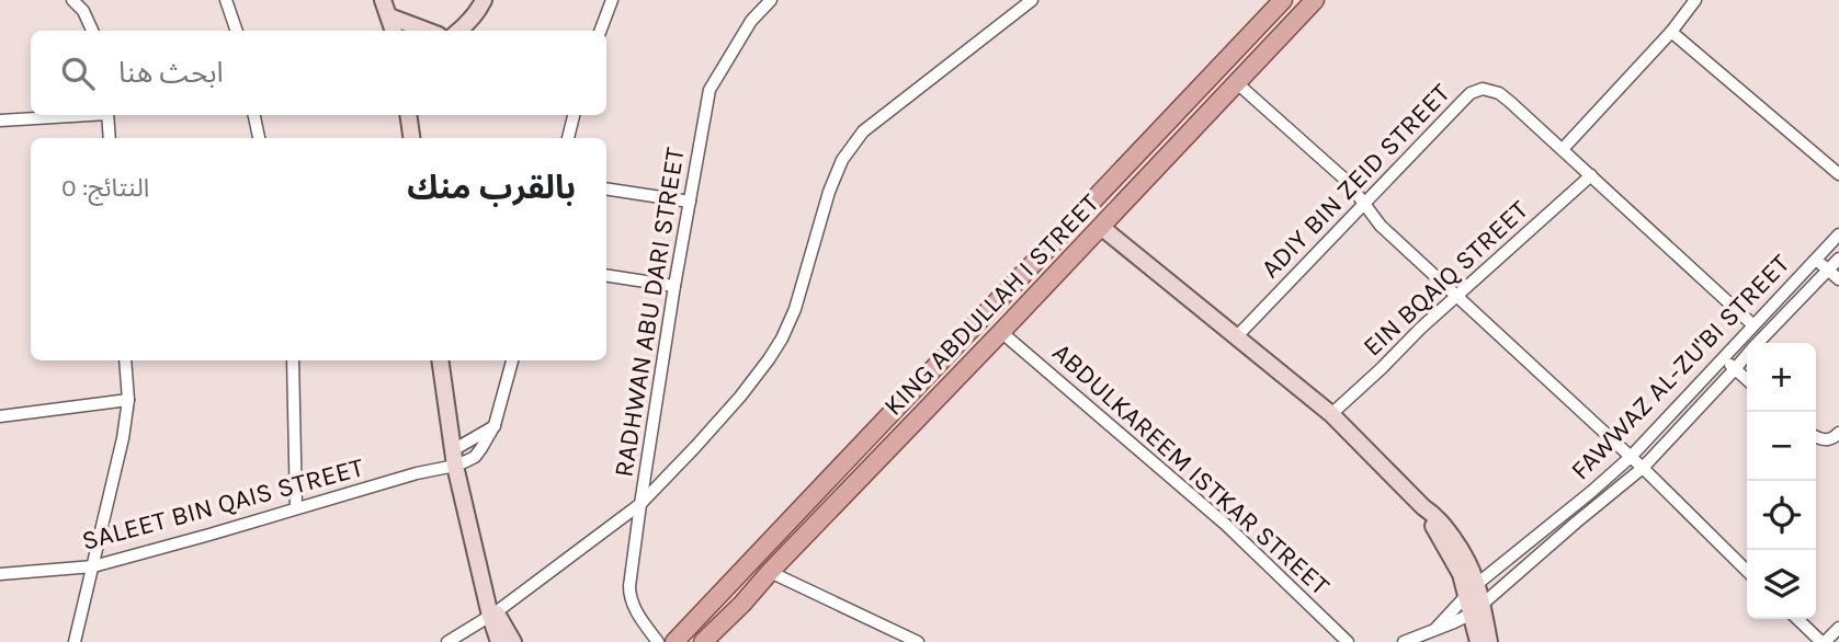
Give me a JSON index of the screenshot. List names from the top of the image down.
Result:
{
  "streets": {
    "main road": ["KING ABDULLAH I STREET"],
    "street": [
      "ADIY BIN ZEID STREET",
      "EIN BQAIQ STREET",
      "RADHWAN ABU DARI STREET",
      "FAWWAZ AL-ZU'BI STREET",
      "ABDULKAREEM ISTKAR STREET",
      "SALEET BIN QAIS STREET"
    ]
  },
  "crossings": [
    ["ADIY BIN ZEID STREET", "EIN BQAIQ STREET"],
    ["ADIY BIN ZEID STREET", "FAWWAZ AL-ZU'BI STREET"],
    ["KING ABDULLAH I STREET", "ABDULKAREEM ISTKAR STREET"]
  ],
  "page": {
    "search": "ابحث هنا",
    "heading": ["بالقرب منك", "النتائج: 0"],
    "map_buttons": ["+", "−"]
  }
}
